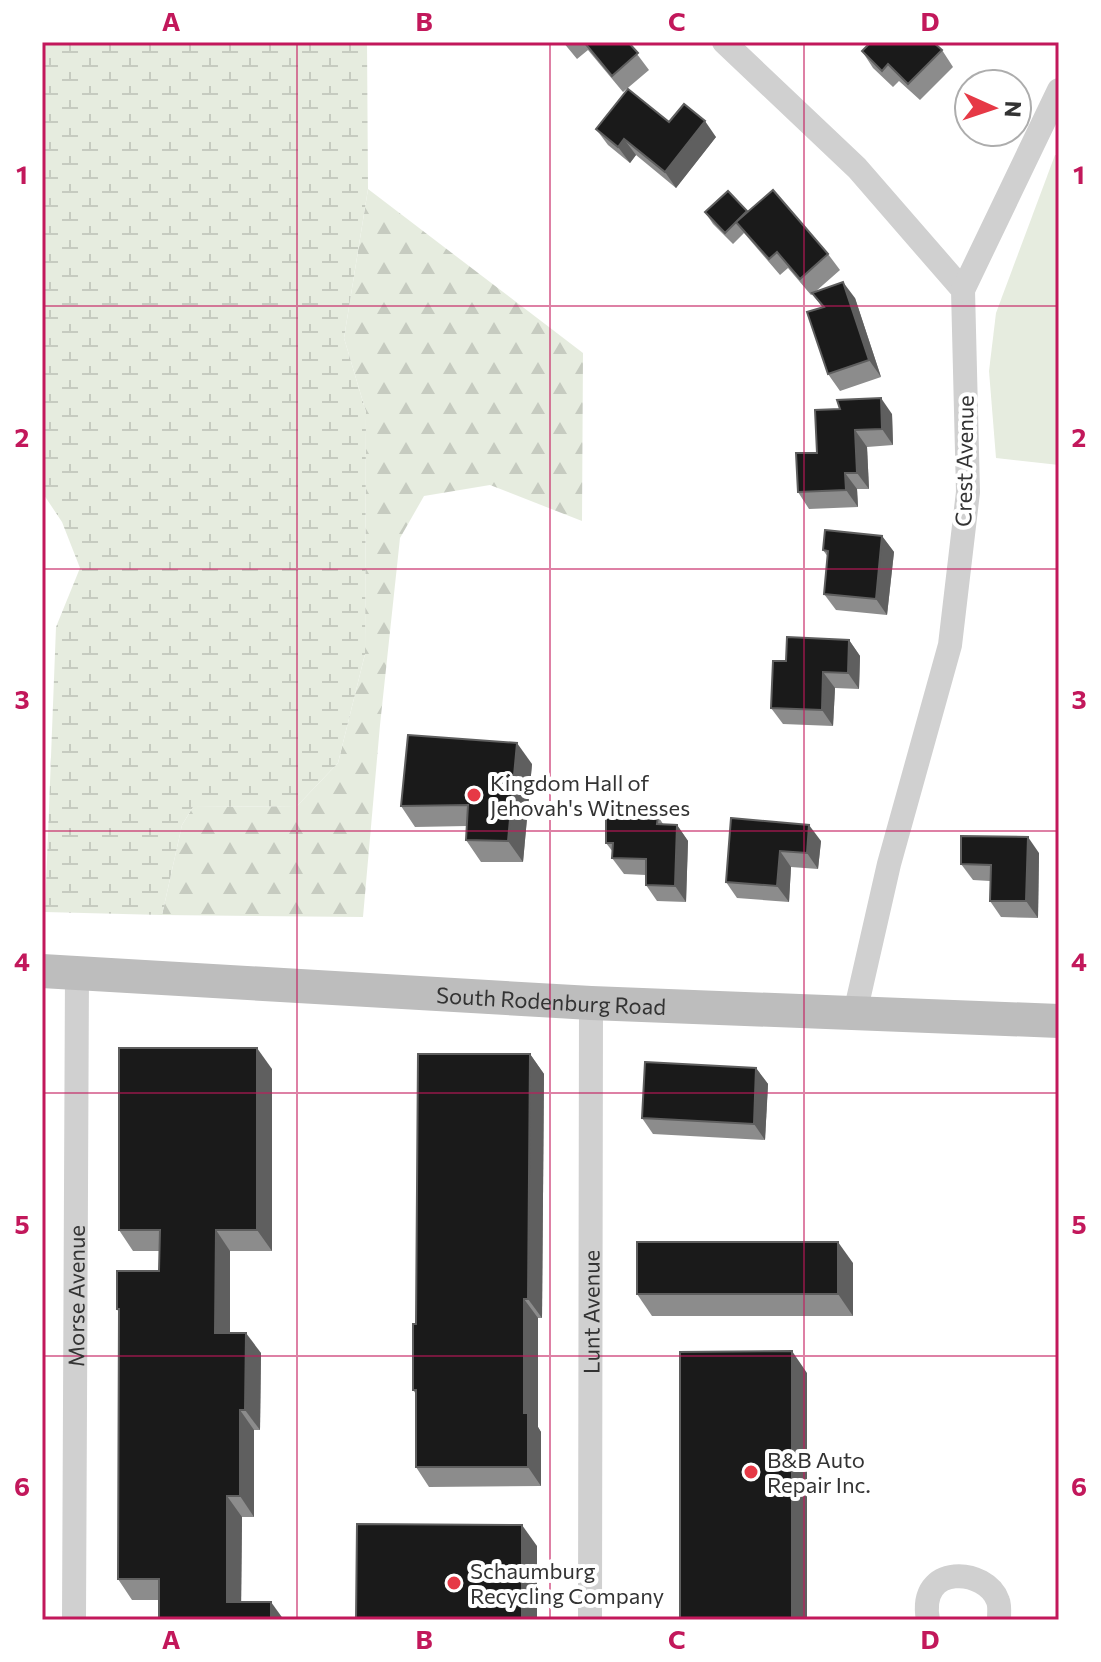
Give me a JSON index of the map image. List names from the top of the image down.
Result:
{
  "streets": {
    "street": [
      "Crest Avenue",
      "South Rodenburg Road",
      "Morse Avenue",
      "Lunt Avenue"
    ]
  },
  "crossings": [
    ["Crest Avenue", "South Rodenburg Road"],
    ["South Rodenburg Road", "Morse Avenue"],
    ["South Rodenburg Road", "Lunt Avenue"]
  ],
  "places": ["Kingdom Hall of Jehovah's Witnesses", "B&B Auto Repair Inc.", "Schaumburg Recycling Company"],
  "north": "right",
  "grid": {
    "columns": [
      "A",
      "B",
      "C",
      "D"
    ],
    "rows": [
      "1",
      "2",
      "3",
      "4",
      "5",
      "6"
    ]
  }
}
